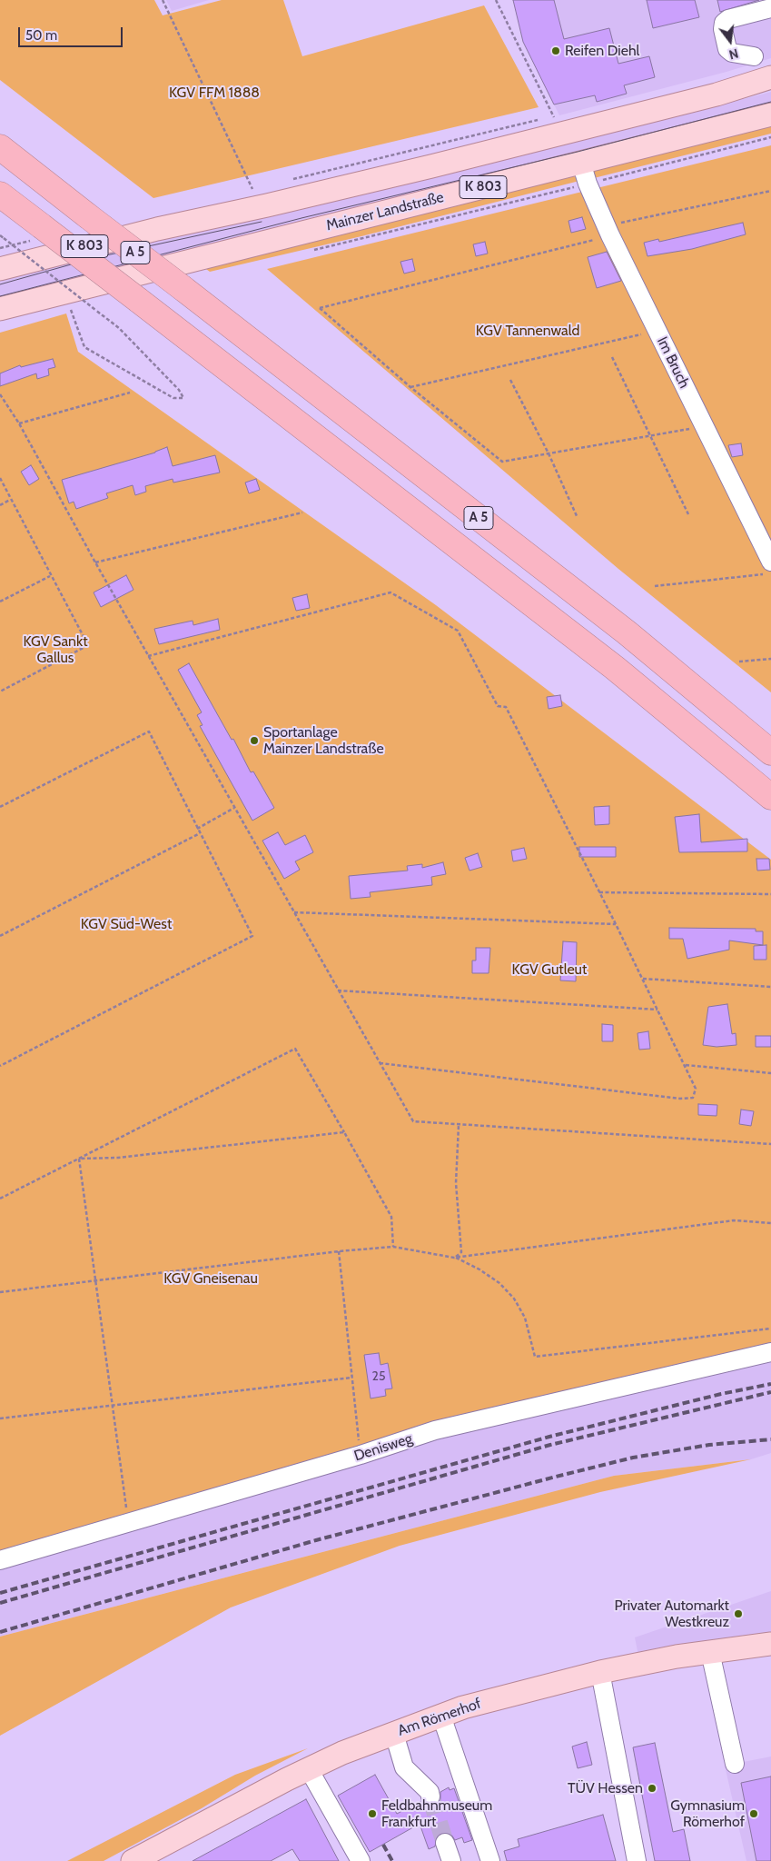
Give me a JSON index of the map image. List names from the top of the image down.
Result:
{
  "streets": {
    "highway": ["A 5"],
    "main road": ["K 803", "Mainzer Landstraße", "Am Römerhof"],
    "lane": ["Im Bruch", "Denisweg"]
  },
  "crossings": [
    ["Mainzer Landstraße", "Im Bruch"]
  ],
  "parks": [
    "KGV FFM 1888",
    "KGV Tannenwald",
    "KGV Sankt Gallus",
    "KGV Süd-West",
    "KGV Gutleut",
    "KGV Gneisenau"
  ],
  "places": [
    "Reifen Diehl",
    "Sportanlage Mainzer Landstraße",
    "Privater Automarkt Westkreuz",
    "TÜV Hessen",
    "Feldbahnmuseum Frankfurt",
    "Gymnasium Römerhof"
  ],
  "house_numbers": ["25"],
  "scale_bar": "50 m",
  "north": "bottom"
}
